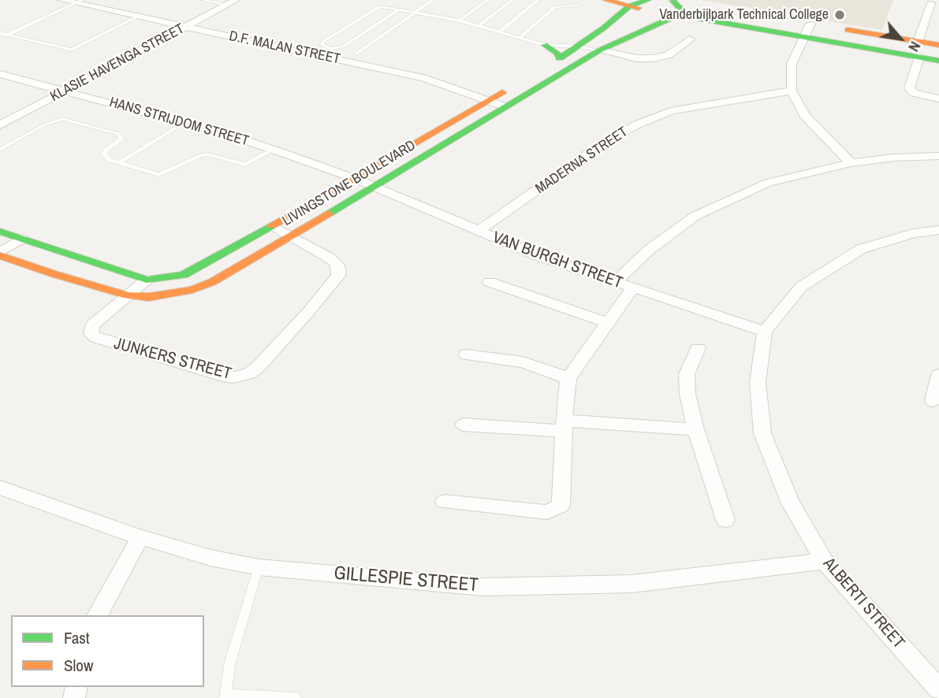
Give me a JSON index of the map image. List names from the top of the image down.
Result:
{
  "streets": {
    "street": [
      "D.F. MALAN STREET",
      "KLASIE HAVENGA STREET",
      "HANS STRIJDOM STREET",
      "MADERNA STREET",
      "LIVINGSTONE BOULEVARD",
      "VAN BURGH STREET",
      "JUNKERS STREET",
      "GILLESPIE STREET",
      "ALBERTI STREET"
    ]
  },
  "crossings": [
    ["D.F. MALAN STREET", "KLASIE HAVENGA STREET"],
    ["D.F. MALAN STREET", "LIVINGSTONE BOULEVARD"],
    ["KLASIE HAVENGA STREET", "HANS STRIJDOM STREET"],
    ["HANS STRIJDOM STREET", "LIVINGSTONE BOULEVARD"],
    ["HANS STRIJDOM STREET", "VAN BURGH STREET"],
    ["MADERNA STREET", "VAN BURGH STREET"],
    ["LIVINGSTONE BOULEVARD", "VAN BURGH STREET"],
    ["LIVINGSTONE BOULEVARD", "JUNKERS STREET"],
    ["VAN BURGH STREET", "ALBERTI STREET"],
    ["GILLESPIE STREET", "ALBERTI STREET"]
  ],
  "places": ["Vanderbijlpark Technical College"],
  "legend": ["Fast", "Slow"],
  "north": "bottom right"
}
